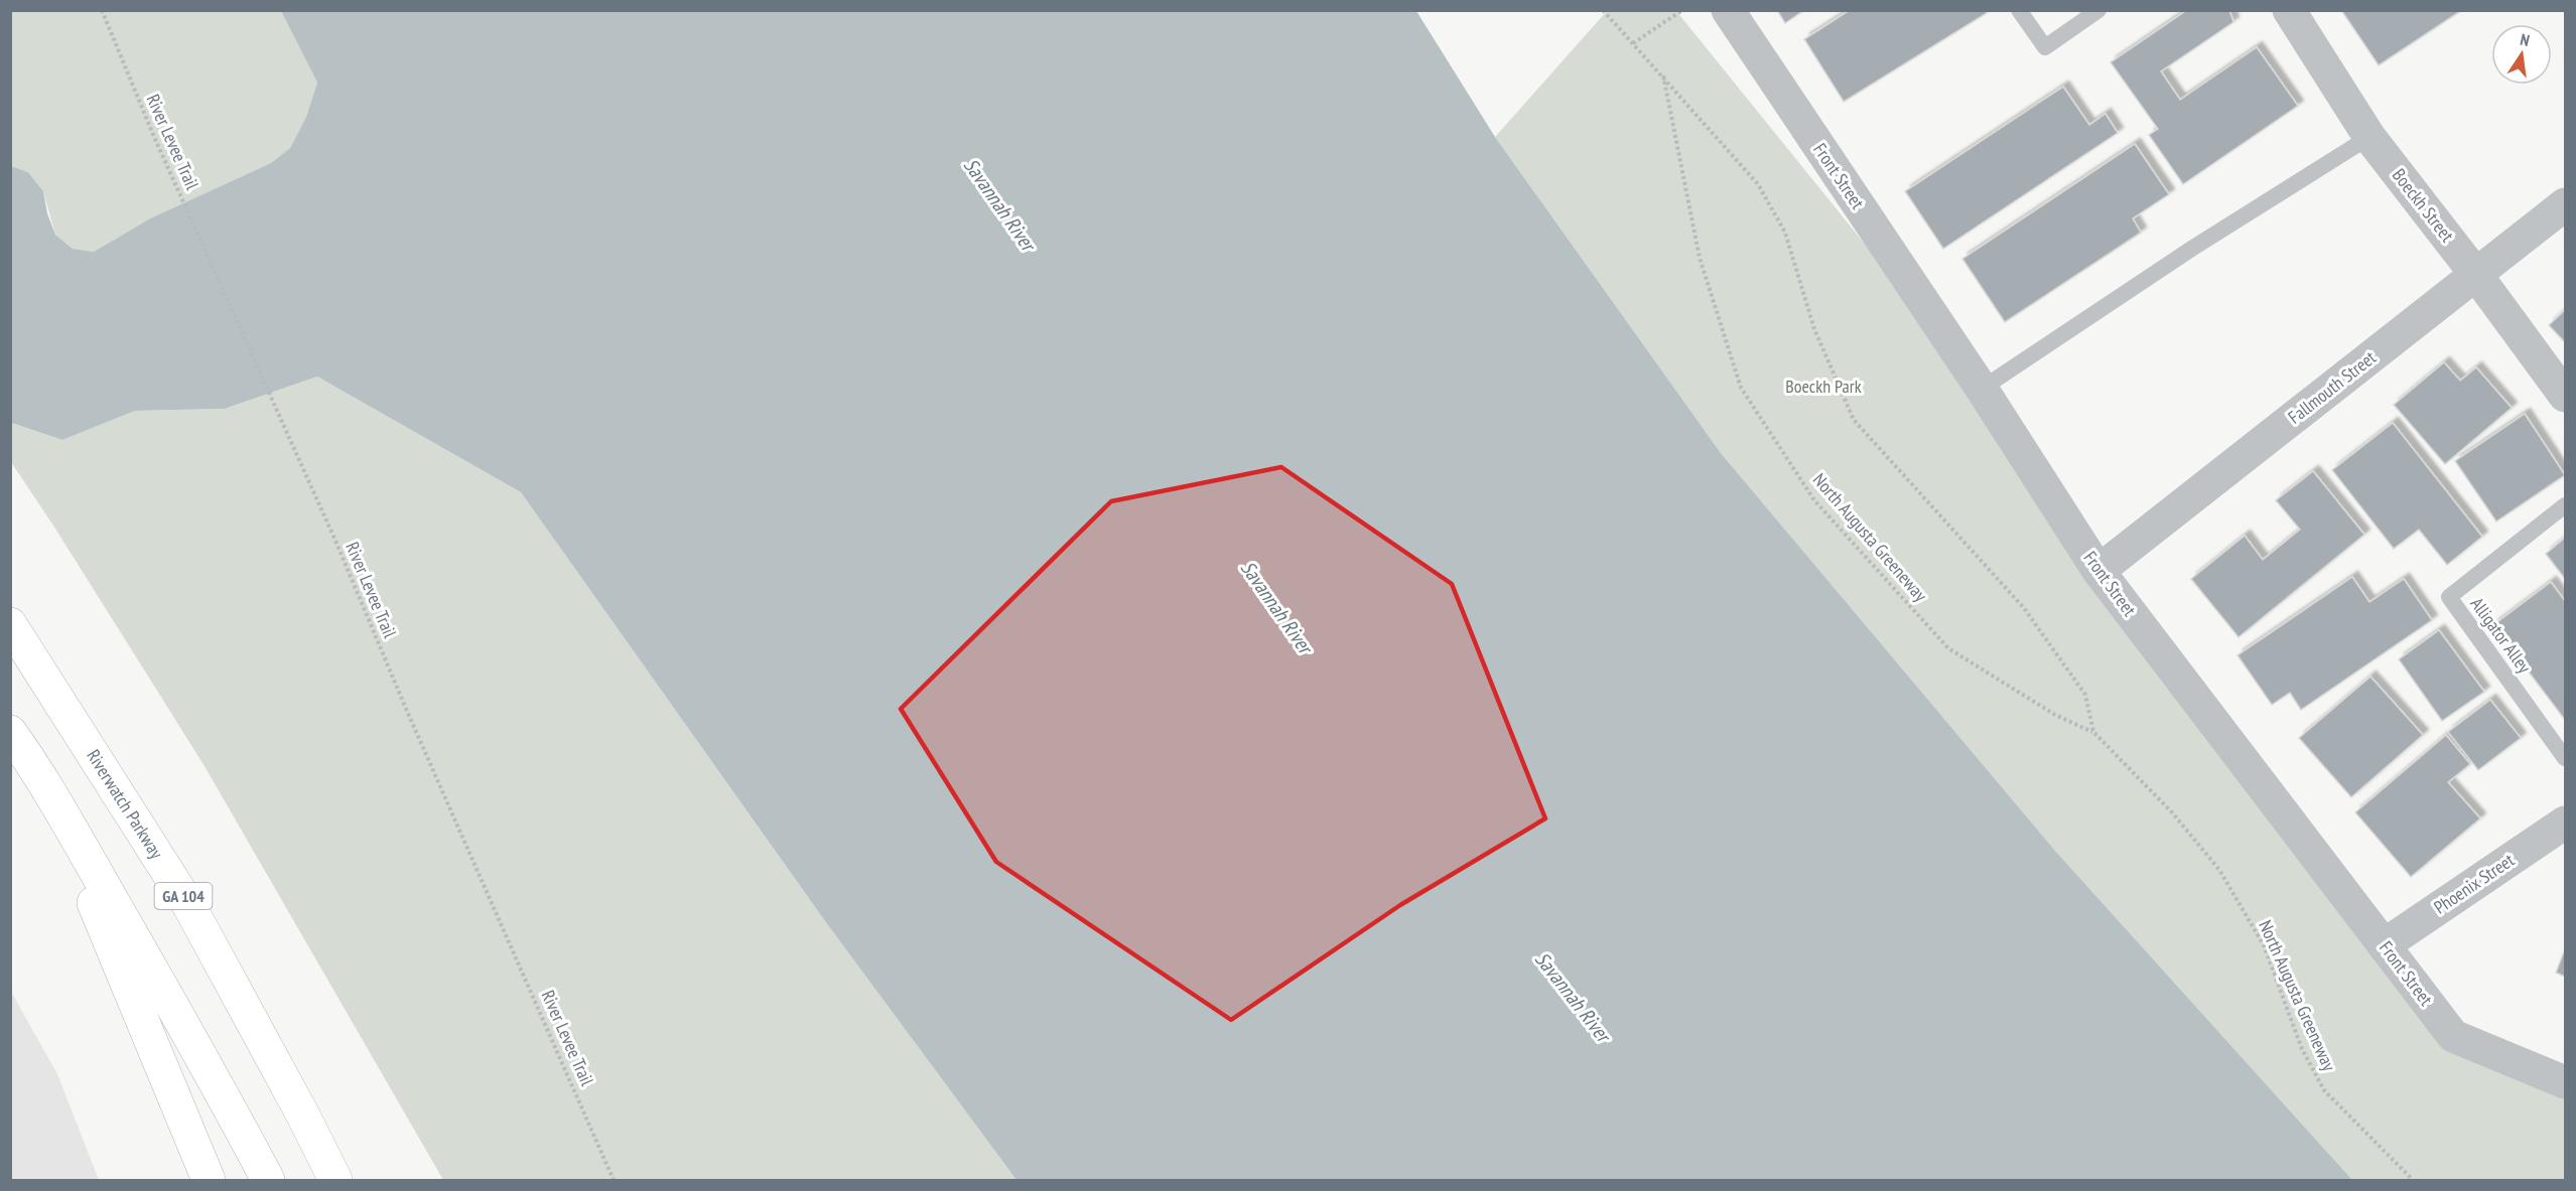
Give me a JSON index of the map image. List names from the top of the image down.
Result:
{
  "streets": {
    "main road": ["Riverwatch Parkway", "GA 104"],
    "street": [
      "Front Street",
      "Boeckh Street",
      "Fallmouth Street",
      "Phoenix Street"
    ],
    "lane": ["Alligator Alley"],
    "path": ["River Levee Trail", "North Augusta Greeneway"]
  },
  "crossings": [
    ["Front Street", "Fallmouth Street"],
    ["Front Street", "Phoenix Street"],
    ["Boeckh Street", "Fallmouth Street"]
  ],
  "water": ["Savannah River"],
  "parks": ["Boeckh Park"],
  "north": "top"
}
